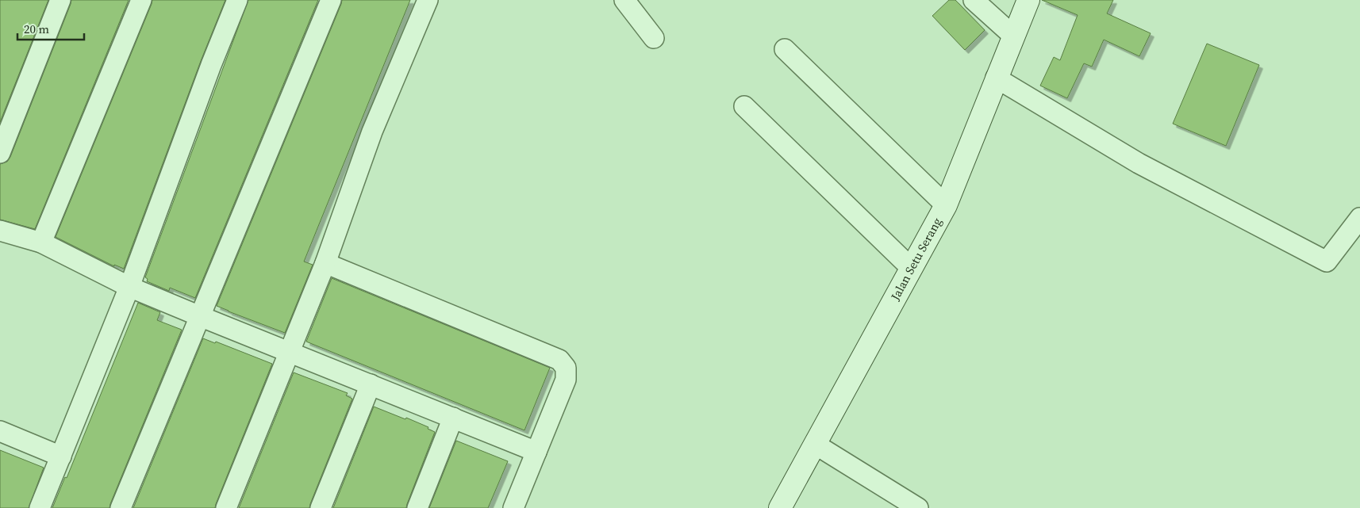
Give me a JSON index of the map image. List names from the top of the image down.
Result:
{
  "streets": {
    "street": ["Jalan Setu Serang"]
  },
  "scale_bar": "20 m"
}
